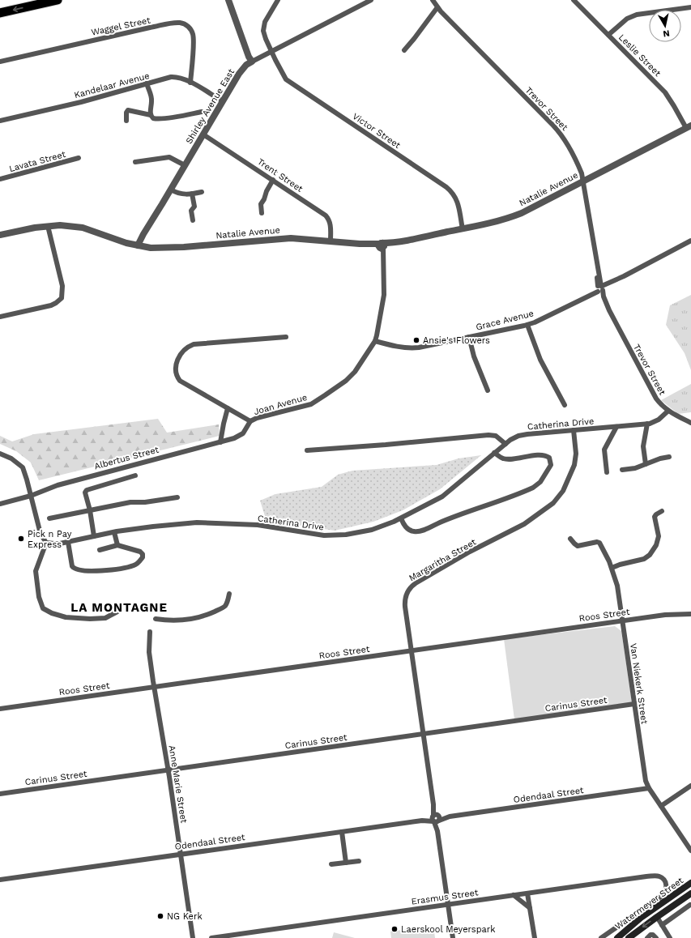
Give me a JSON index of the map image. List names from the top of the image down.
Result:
{
  "streets": {
    "main road": ["Watermeyer Street"],
    "street": [
      "Waggel Street",
      "Leslie Street",
      "Kandelaar Avenue",
      "Shirley Avenue East",
      "Trevor Street",
      "Victor Street",
      "Lavata Street",
      "Trent Street",
      "Natalie Avenue",
      "Grace Avenue",
      "Joan Avenue",
      "Catherina Drive",
      "Albertus Street",
      "Margaritha Street",
      "Roos Street",
      "Van Niekerk Street",
      "Carinus Street",
      "Anne Marie Street",
      "Odendaal Street",
      "Erasmus Street"
    ]
  },
  "crossings": [
    ["Waggel Street", "Kandelaar Avenue"],
    ["Leslie Street", "Natalie Avenue"],
    ["Kandelaar Avenue", "Shirley Avenue East"],
    ["Shirley Avenue East", "Victor Street"],
    ["Shirley Avenue East", "Trent Street"],
    ["Shirley Avenue East", "Natalie Avenue"],
    ["Trevor Street", "Natalie Avenue"],
    ["Trevor Street", "Grace Avenue"],
    ["Trevor Street", "Catherina Drive"],
    ["Victor Street", "Natalie Avenue"],
    ["Trent Street", "Natalie Avenue"],
    ["Natalie Avenue", "Joan Avenue"],
    ["Grace Avenue", "Joan Avenue"],
    ["Joan Avenue", "Albertus Street"],
    ["Catherina Drive", "Margaritha Street"],
    ["Margaritha Street", "Roos Street"],
    ["Margaritha Street", "Carinus Street"],
    ["Margaritha Street", "Odendaal Street"],
    ["Margaritha Street", "Erasmus Street"],
    ["Roos Street", "Van Niekerk Street"],
    ["Roos Street", "Anne Marie Street"],
    ["Van Niekerk Street", "Carinus Street"],
    ["Van Niekerk Street", "Odendaal Street"],
    ["Carinus Street", "Anne Marie Street"],
    ["Anne Marie Street", "Odendaal Street"]
  ],
  "districts": ["LA MONTAGNE"],
  "places": [
    "Ansie's Flowers",
    "Pick n Pay Express",
    "NG Kerk",
    "Laerskool Meyerspark"
  ],
  "north": "bottom"
}
